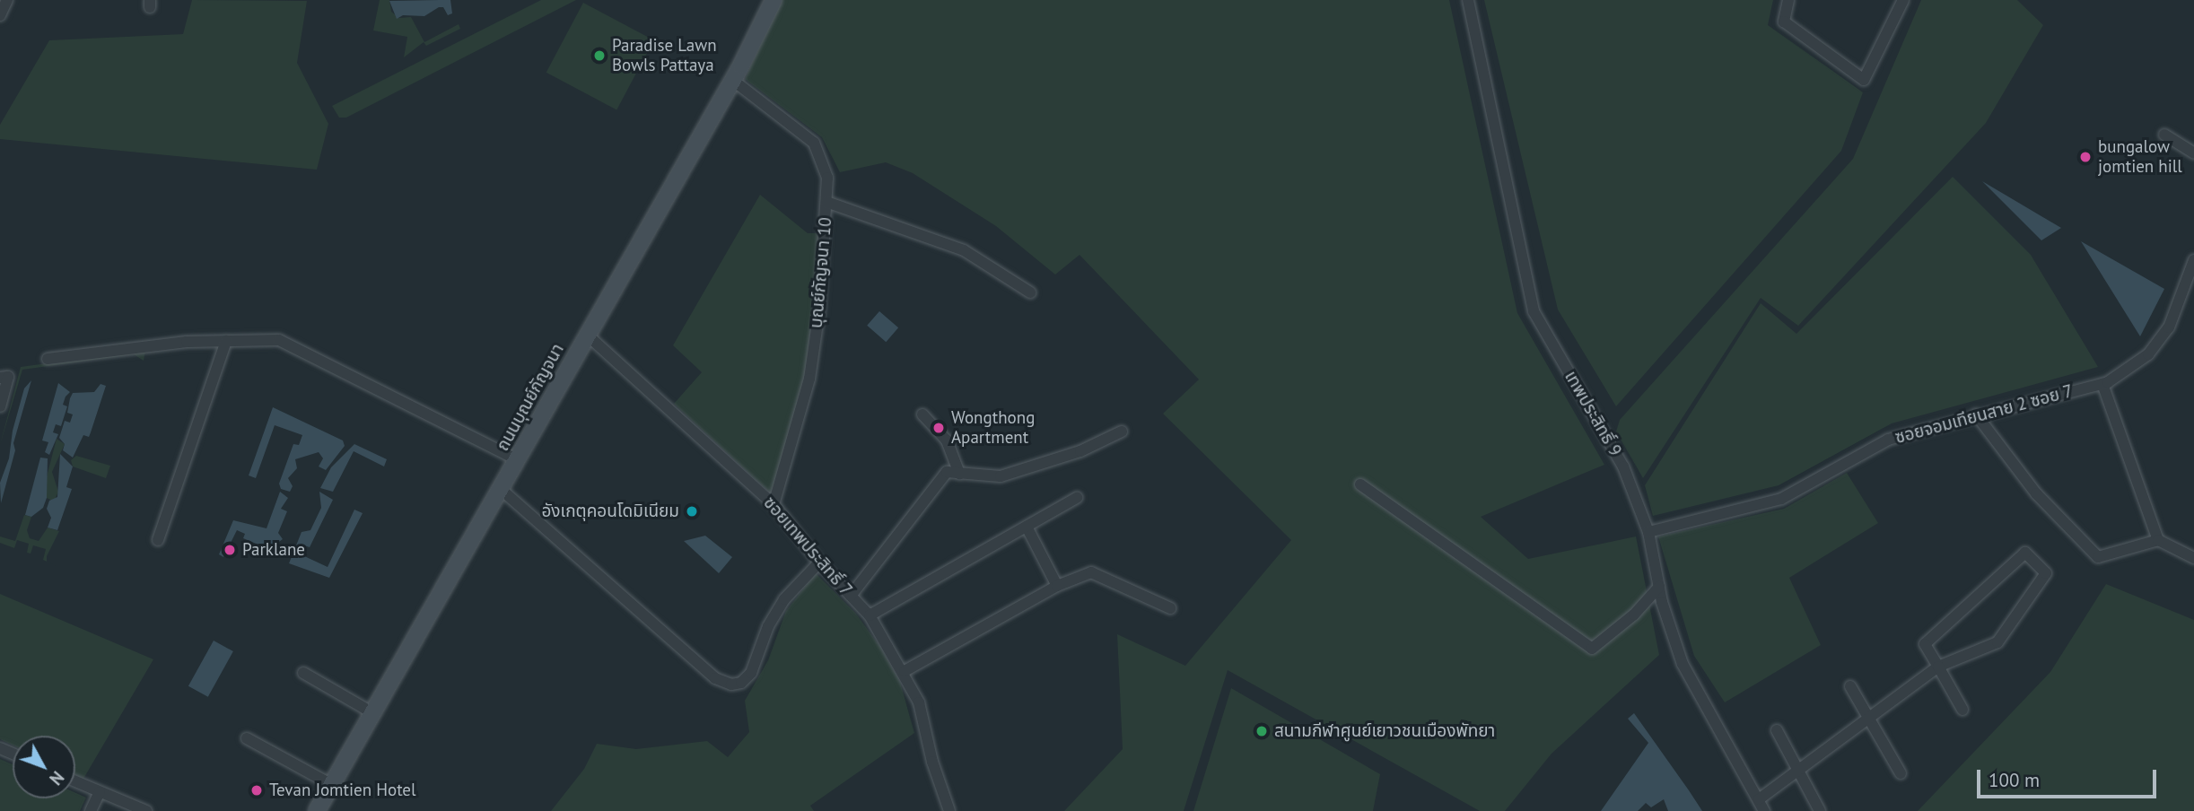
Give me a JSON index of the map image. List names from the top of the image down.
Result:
{
  "streets": {
    "street": [
      "บุณย์กัญจนา 10",
      "ถนนบุณย์กัญจนา",
      "เทพประสิทธิ์ 9",
      "ซอยจอมเทียนสาย 2 ซอย 7",
      "ซอยเทพประสิทธิ์ 7"
    ]
  },
  "crossings": [
    ["บุณย์กัญจนา 10", "ถนนบุณย์กัญจนา"],
    ["บุณย์กัญจนา 10", "ซอยเทพประสิทธิ์ 7"],
    ["ถนนบุณย์กัญจนา", "ซอยเทพประสิทธิ์ 7"],
    ["เทพประสิทธิ์ 9", "ซอยจอมเทียนสาย 2 ซอย 7"]
  ],
  "places": [
    "Paradise Lawn Bowls Pattaya",
    "bungalow jomtien hill",
    "Wongthong Apartment",
    "อังเกตุคอนโดมิเนียม",
    "Parklane",
    "สนามกีฬาศูนย์เยาวชนเมืองพัทยา",
    "Tevan Jomtien Hotel"
  ],
  "scale_bar": "100 m",
  "north": "bottom right"
}
